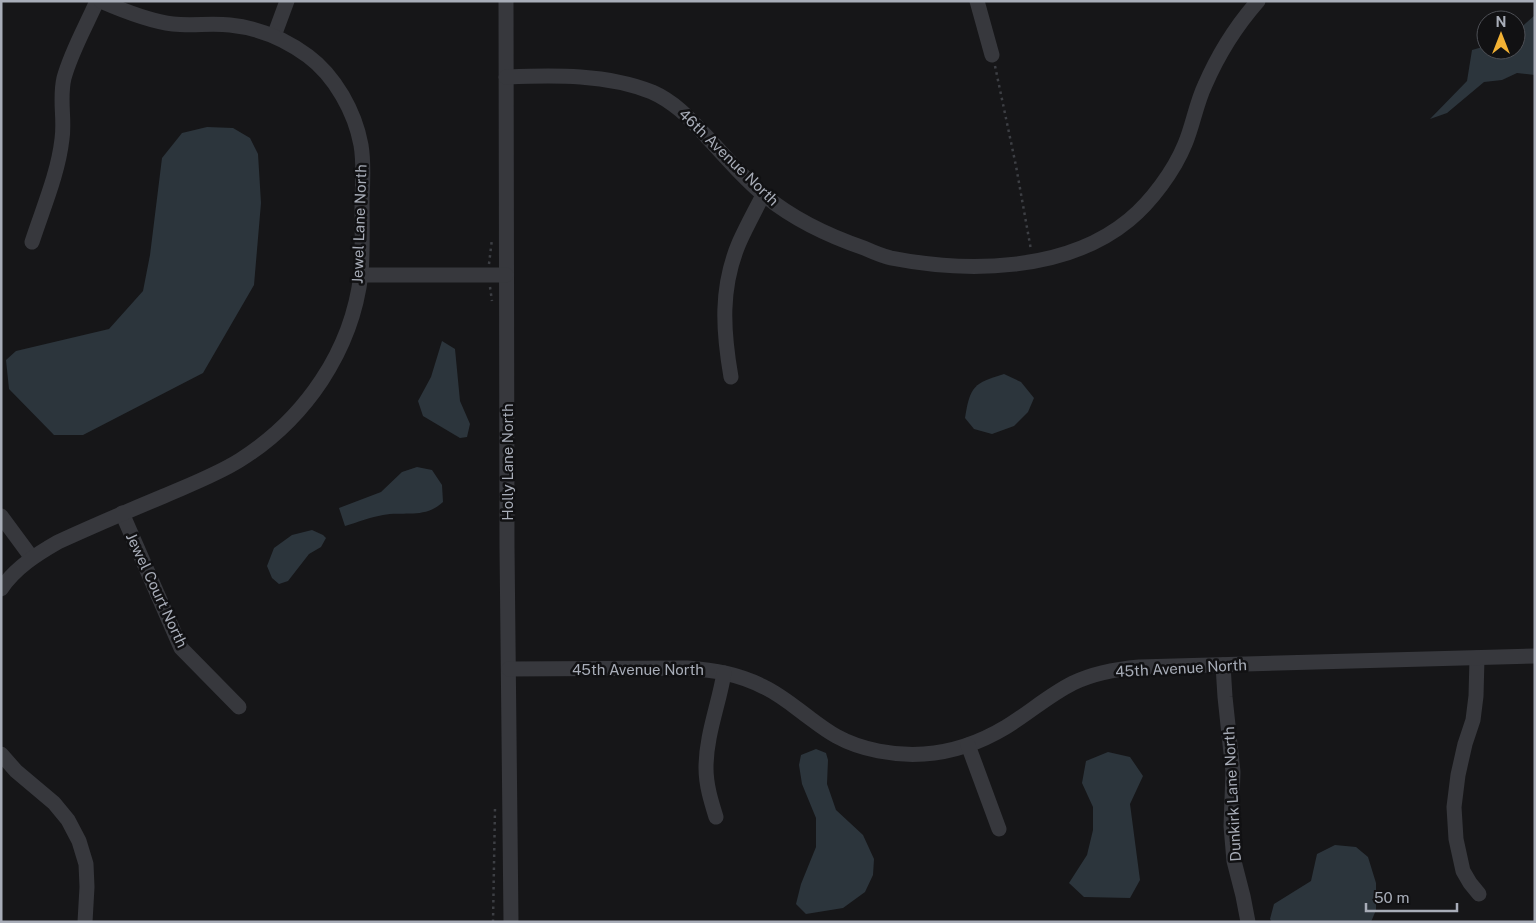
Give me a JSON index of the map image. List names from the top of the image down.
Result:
{
  "streets": {
    "street": [
      "46th Avenue North",
      "Jewel Lane North",
      "Holly Lane North",
      "Jewel Court North",
      "45th Avenue North",
      "Dunkirk Lane North"
    ]
  },
  "crossings": [
    ["46th Avenue North", "Holly Lane North"],
    ["Jewel Lane North", "Jewel Court North"],
    ["Holly Lane North", "45th Avenue North"],
    ["45th Avenue North", "Dunkirk Lane North"]
  ],
  "scale_bar": "50 m",
  "north": "top"
}
